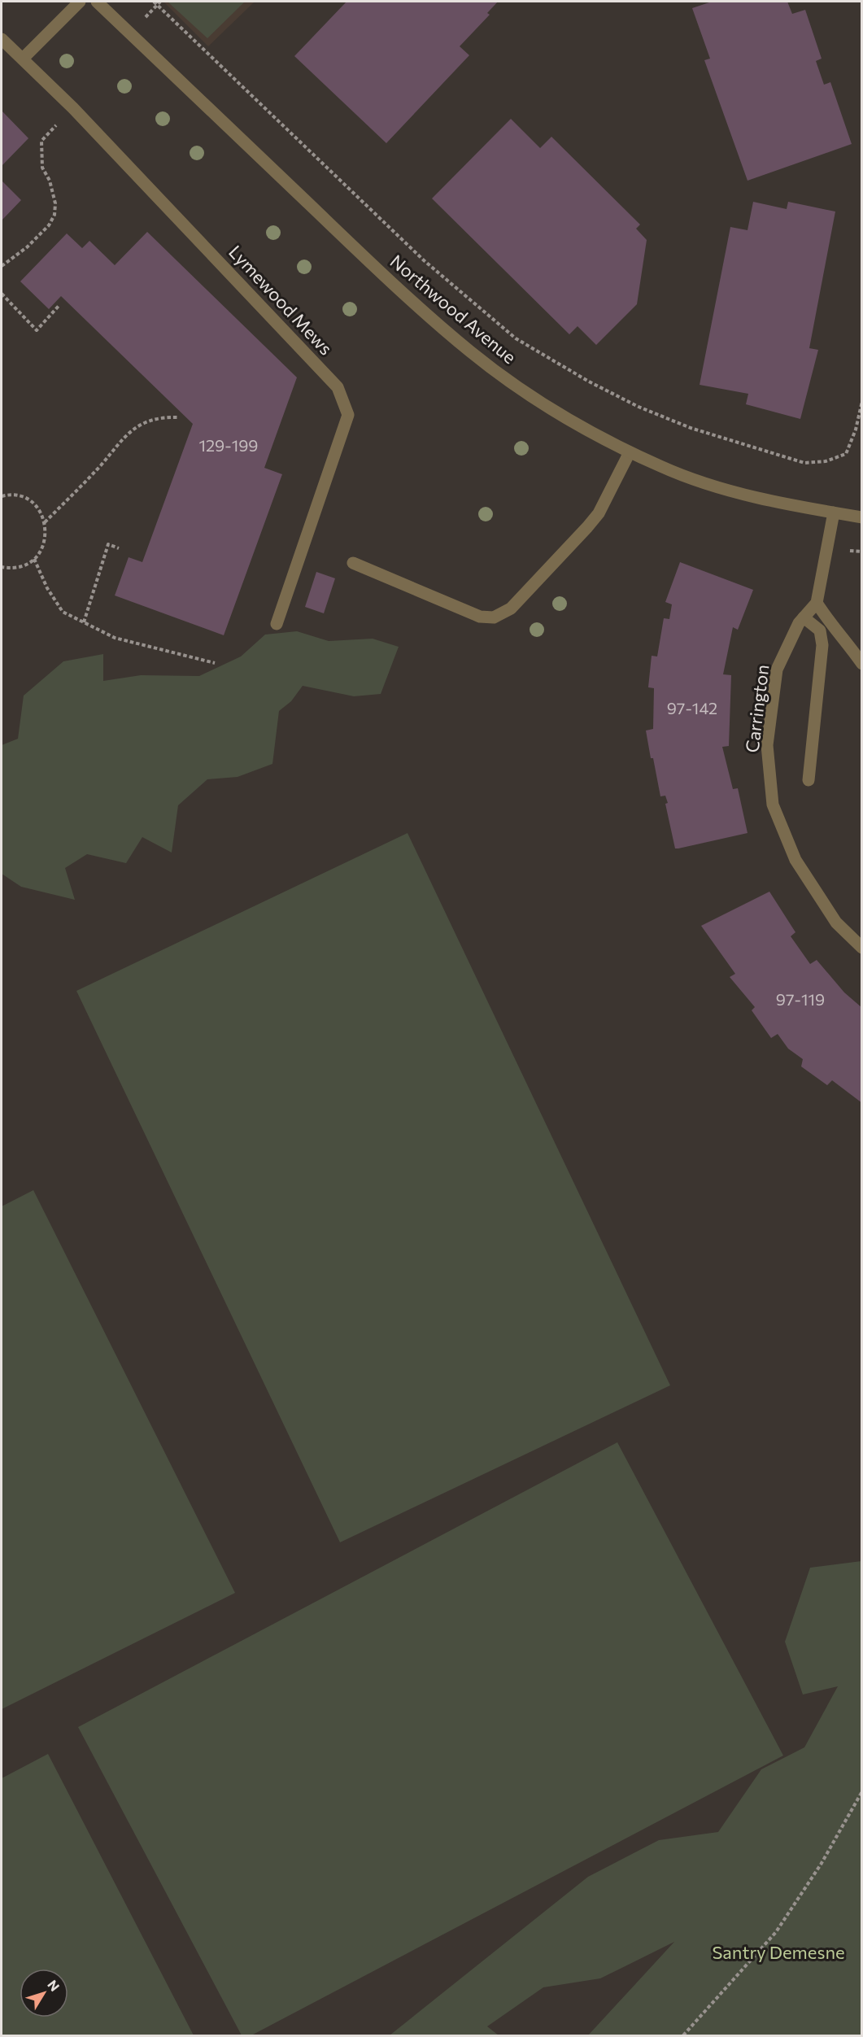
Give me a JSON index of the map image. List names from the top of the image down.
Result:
{
  "streets": {
    "street": ["Lymewood Mews", "Northwood Avenue", "Carrington"]
  },
  "parks": ["Santry Demesne"],
  "house_numbers": ["129-199", "97-142", "97-119"],
  "north": "top right"
}
